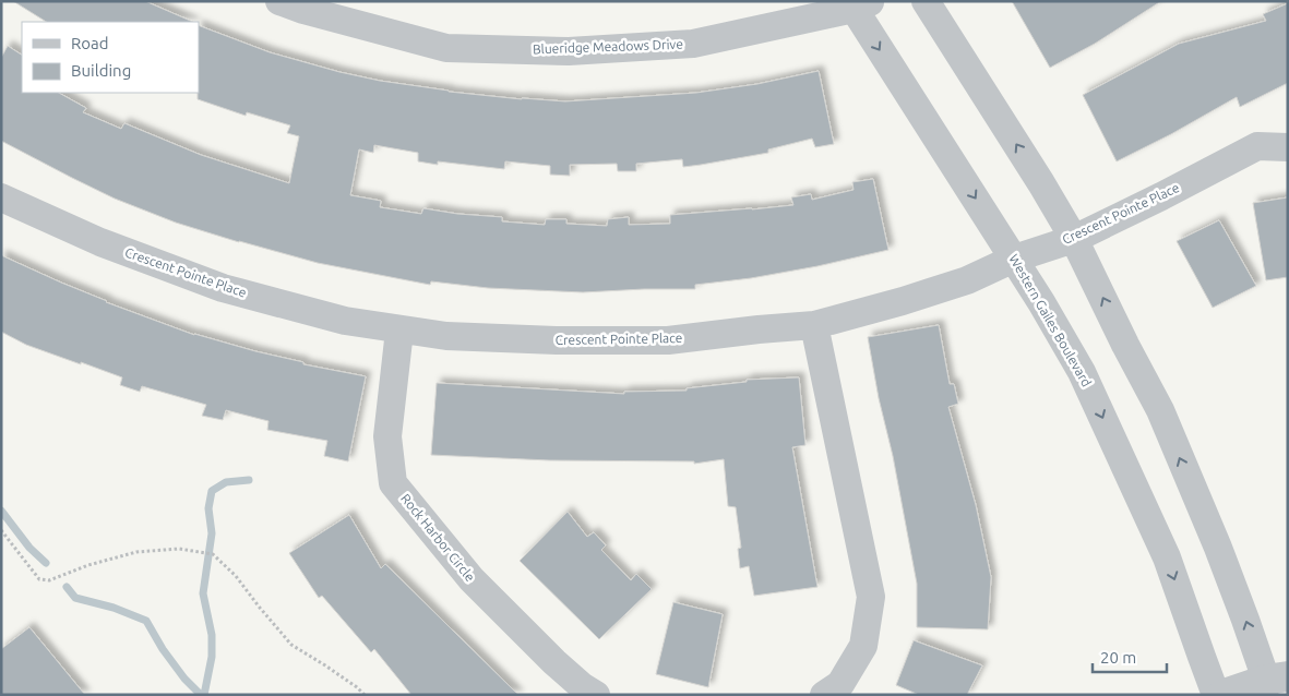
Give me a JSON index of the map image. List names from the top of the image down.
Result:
{
  "streets": {
    "street": [
      "Blueridge Meadows Drive",
      "Crescent Pointe Place",
      "Western Gailes Boulevard",
      "Rock Harbor Circle"
    ]
  },
  "crossings": [
    ["Blueridge Meadows Drive", "Western Gailes Boulevard"],
    ["Crescent Pointe Place", "Western Gailes Boulevard"],
    ["Crescent Pointe Place", "Rock Harbor Circle"]
  ],
  "legend": ["Road", "Building"],
  "scale_bar": "20 m"
}
